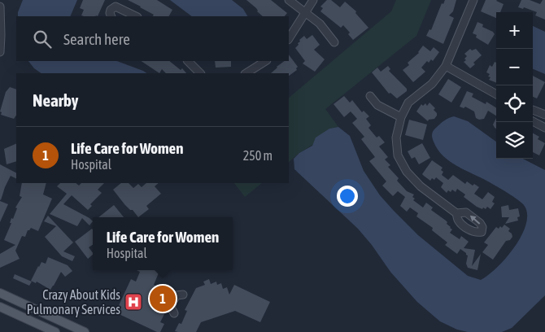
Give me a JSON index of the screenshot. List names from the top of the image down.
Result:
{
  "places": {
    "hospital": ["Crazy About Kids Pulmonary Services"]
  },
  "page": {
    "map_buttons": ["+", "−"],
    "search": "Search here",
    "heading": "Nearby",
    "list": [
      {
        "mark": "1",
        "name": "Life Care for Women",
        "note": "Hospital",
        "value": "250 m"
      }
    ],
    "popup": ["Life Care for Women", "Hospital"],
    "pins": "1"
  }
}
